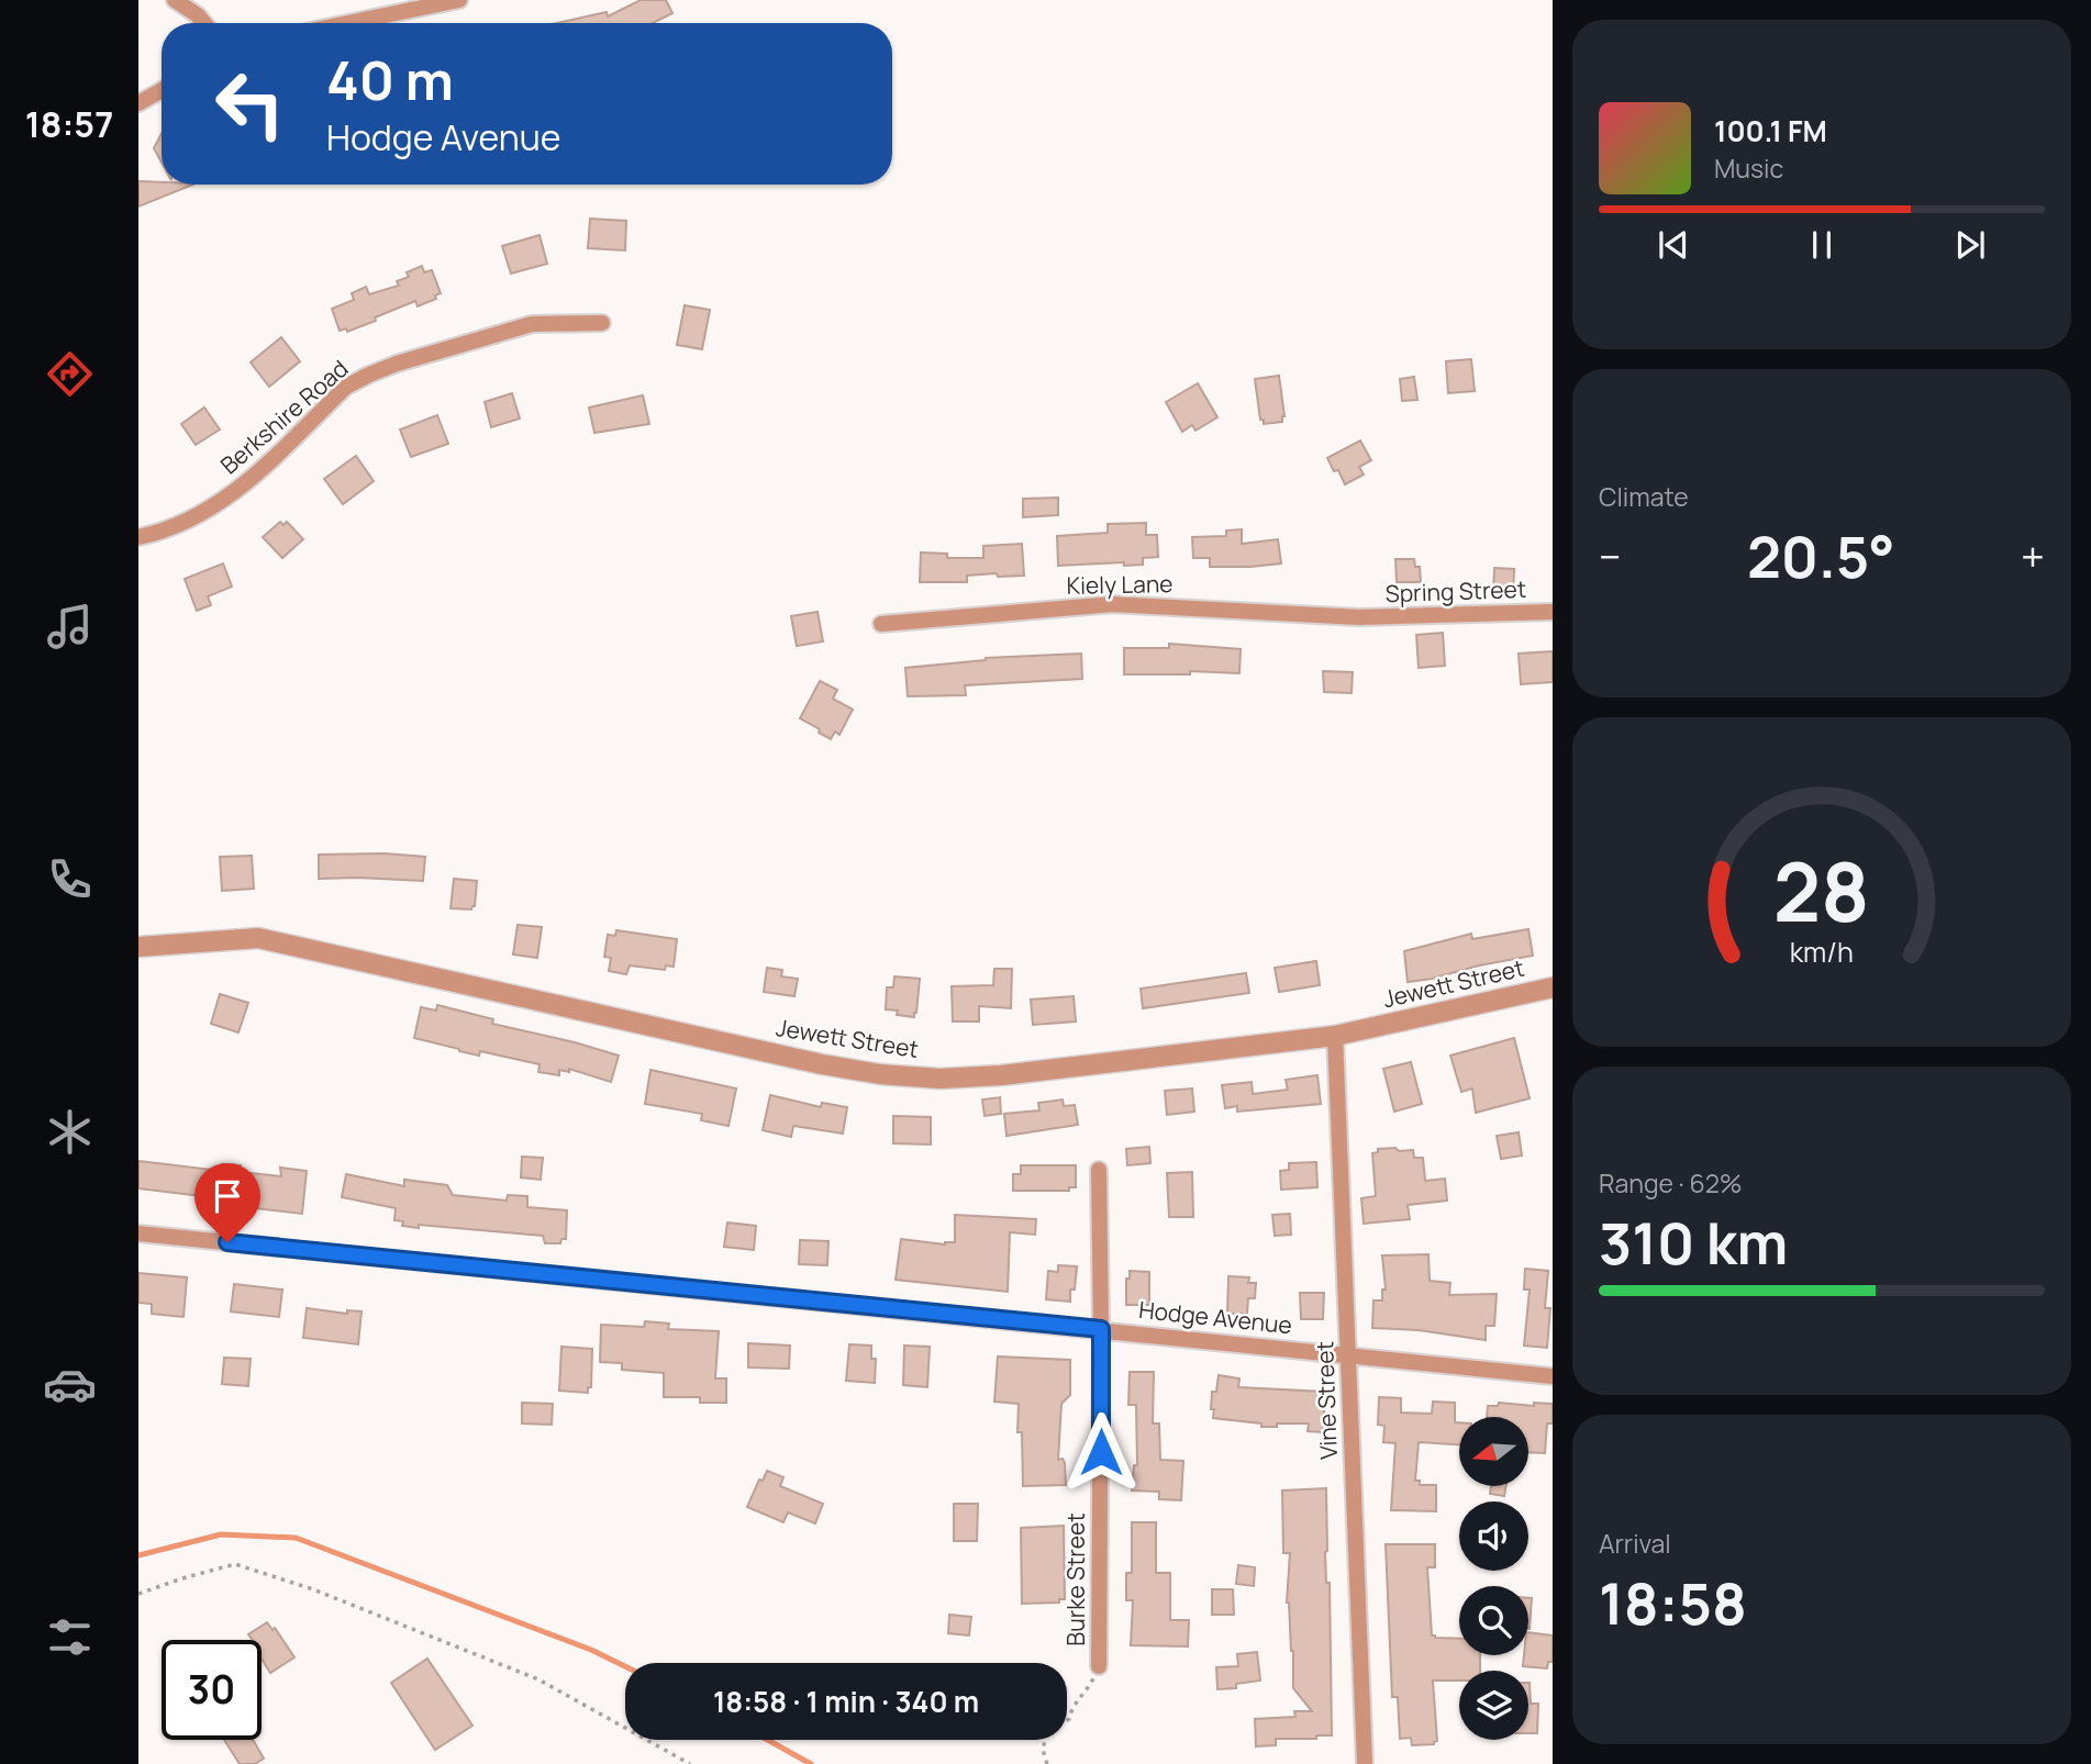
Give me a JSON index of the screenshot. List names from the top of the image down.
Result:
{
  "streets": {
    "street": [
      "Berkshire Road",
      "Kiely Lane",
      "Spring Street",
      "Jewett Street",
      "Hodge Avenue",
      "Vine Street",
      "Burke Street"
    ]
  },
  "crossings": [
    ["Kiely Lane", "Spring Street"],
    ["Jewett Street", "Vine Street"],
    ["Hodge Avenue", "Vine Street"],
    ["Hodge Avenue", "Burke Street"]
  ],
  "north": "left",
  "page": {
    "tabs": "18:57",
    "turn": ["40 m", "Hodge Avenue"],
    "song": ["100.1 FM", "Music"],
    "tile": [
      "Climate",
      ["Range · 62%", "310 km"],
      ["Arrival", "18:58"]
    ],
    "heat": ["−", "20.5°", "+"],
    "limit": "30",
    "trip": "18:58 · 1 min · 340 m",
    "gauge": ["28", "km/h"]
  }
}
